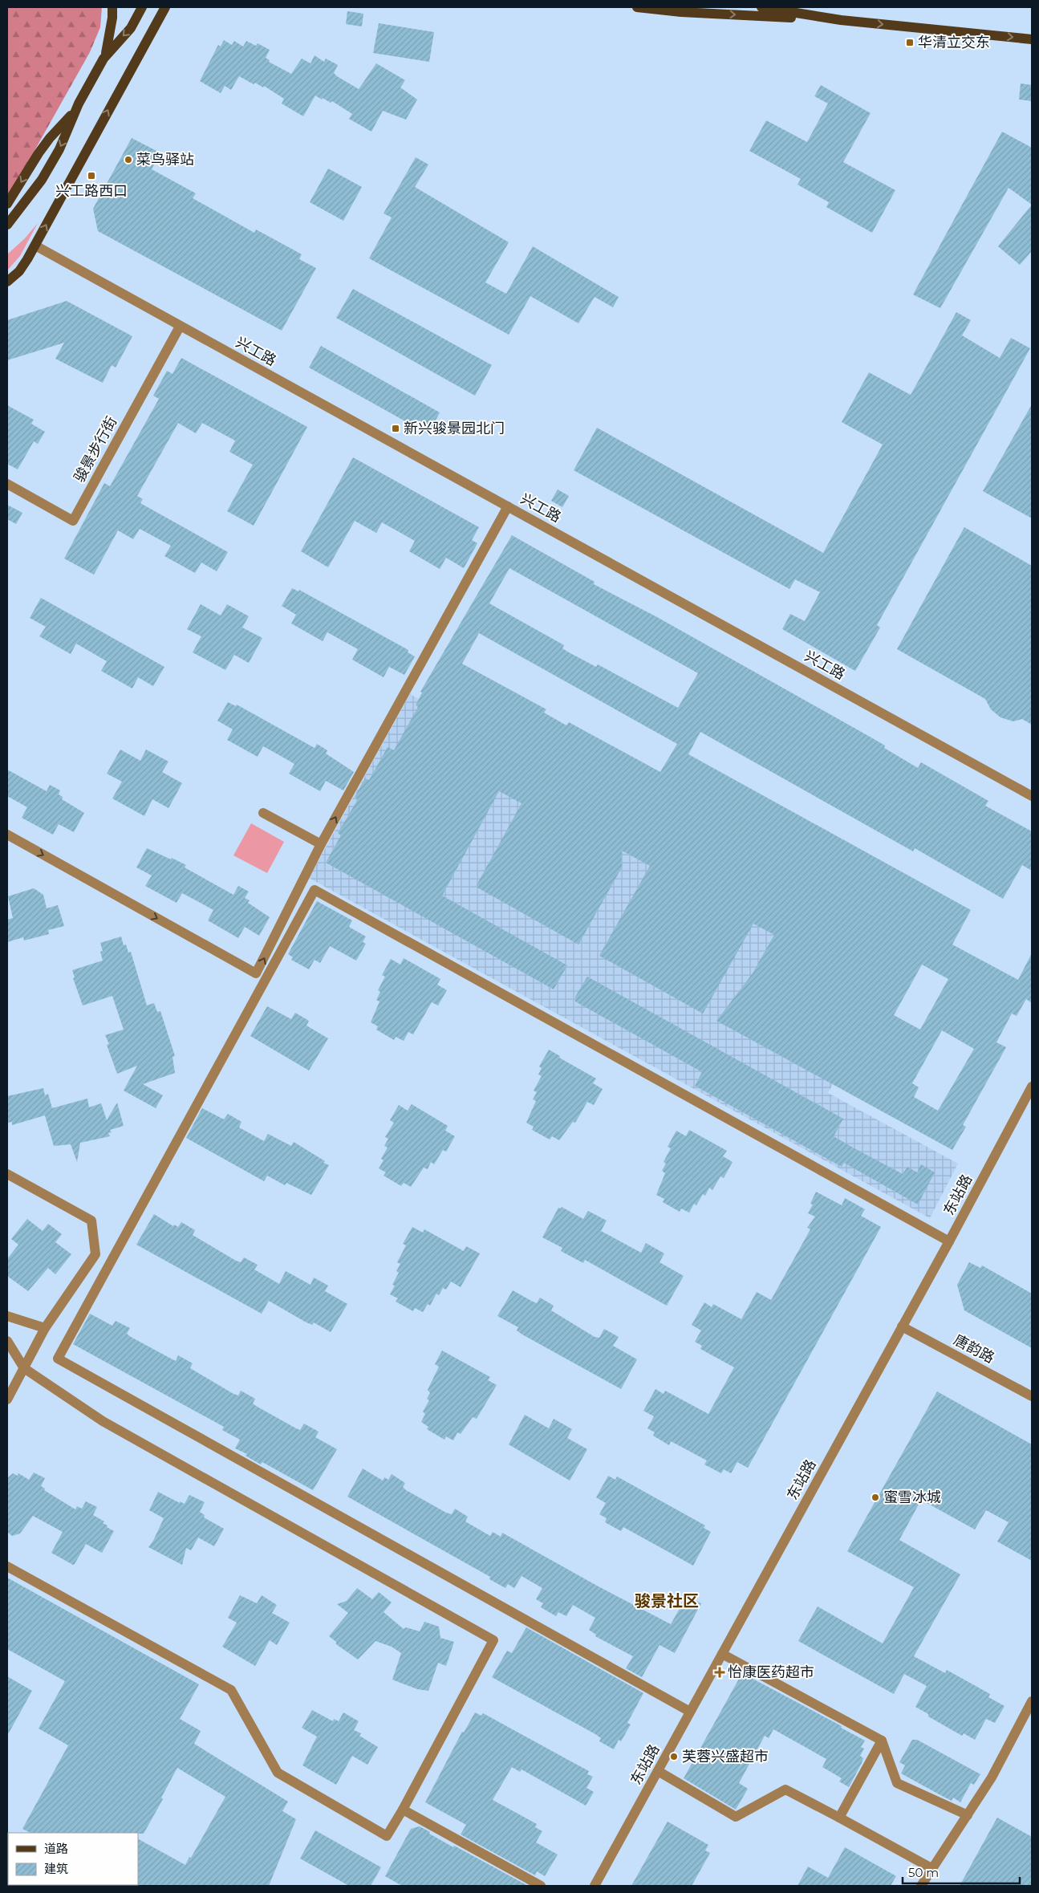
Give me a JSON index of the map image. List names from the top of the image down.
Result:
{
  "streets": {
    "street": [
      "兴工路",
      "骏景步行街",
      "东站路",
      "唐韵路"
    ]
  },
  "crossings": [
    ["兴工路", "骏景步行街"],
    ["东站路", "唐韵路"]
  ],
  "districts": ["骏景社区"],
  "places": {
    "transit": ["华清立交东", "兴工路西口", "新兴骏景园北门"],
    "other": ["菜鸟驿站", "蜜雪冰城", "芙蓉兴盛超市"],
    "health": ["怡康医药超市"]
  },
  "legend": ["道路", "建筑"],
  "scale_bar": "50 m"
}
